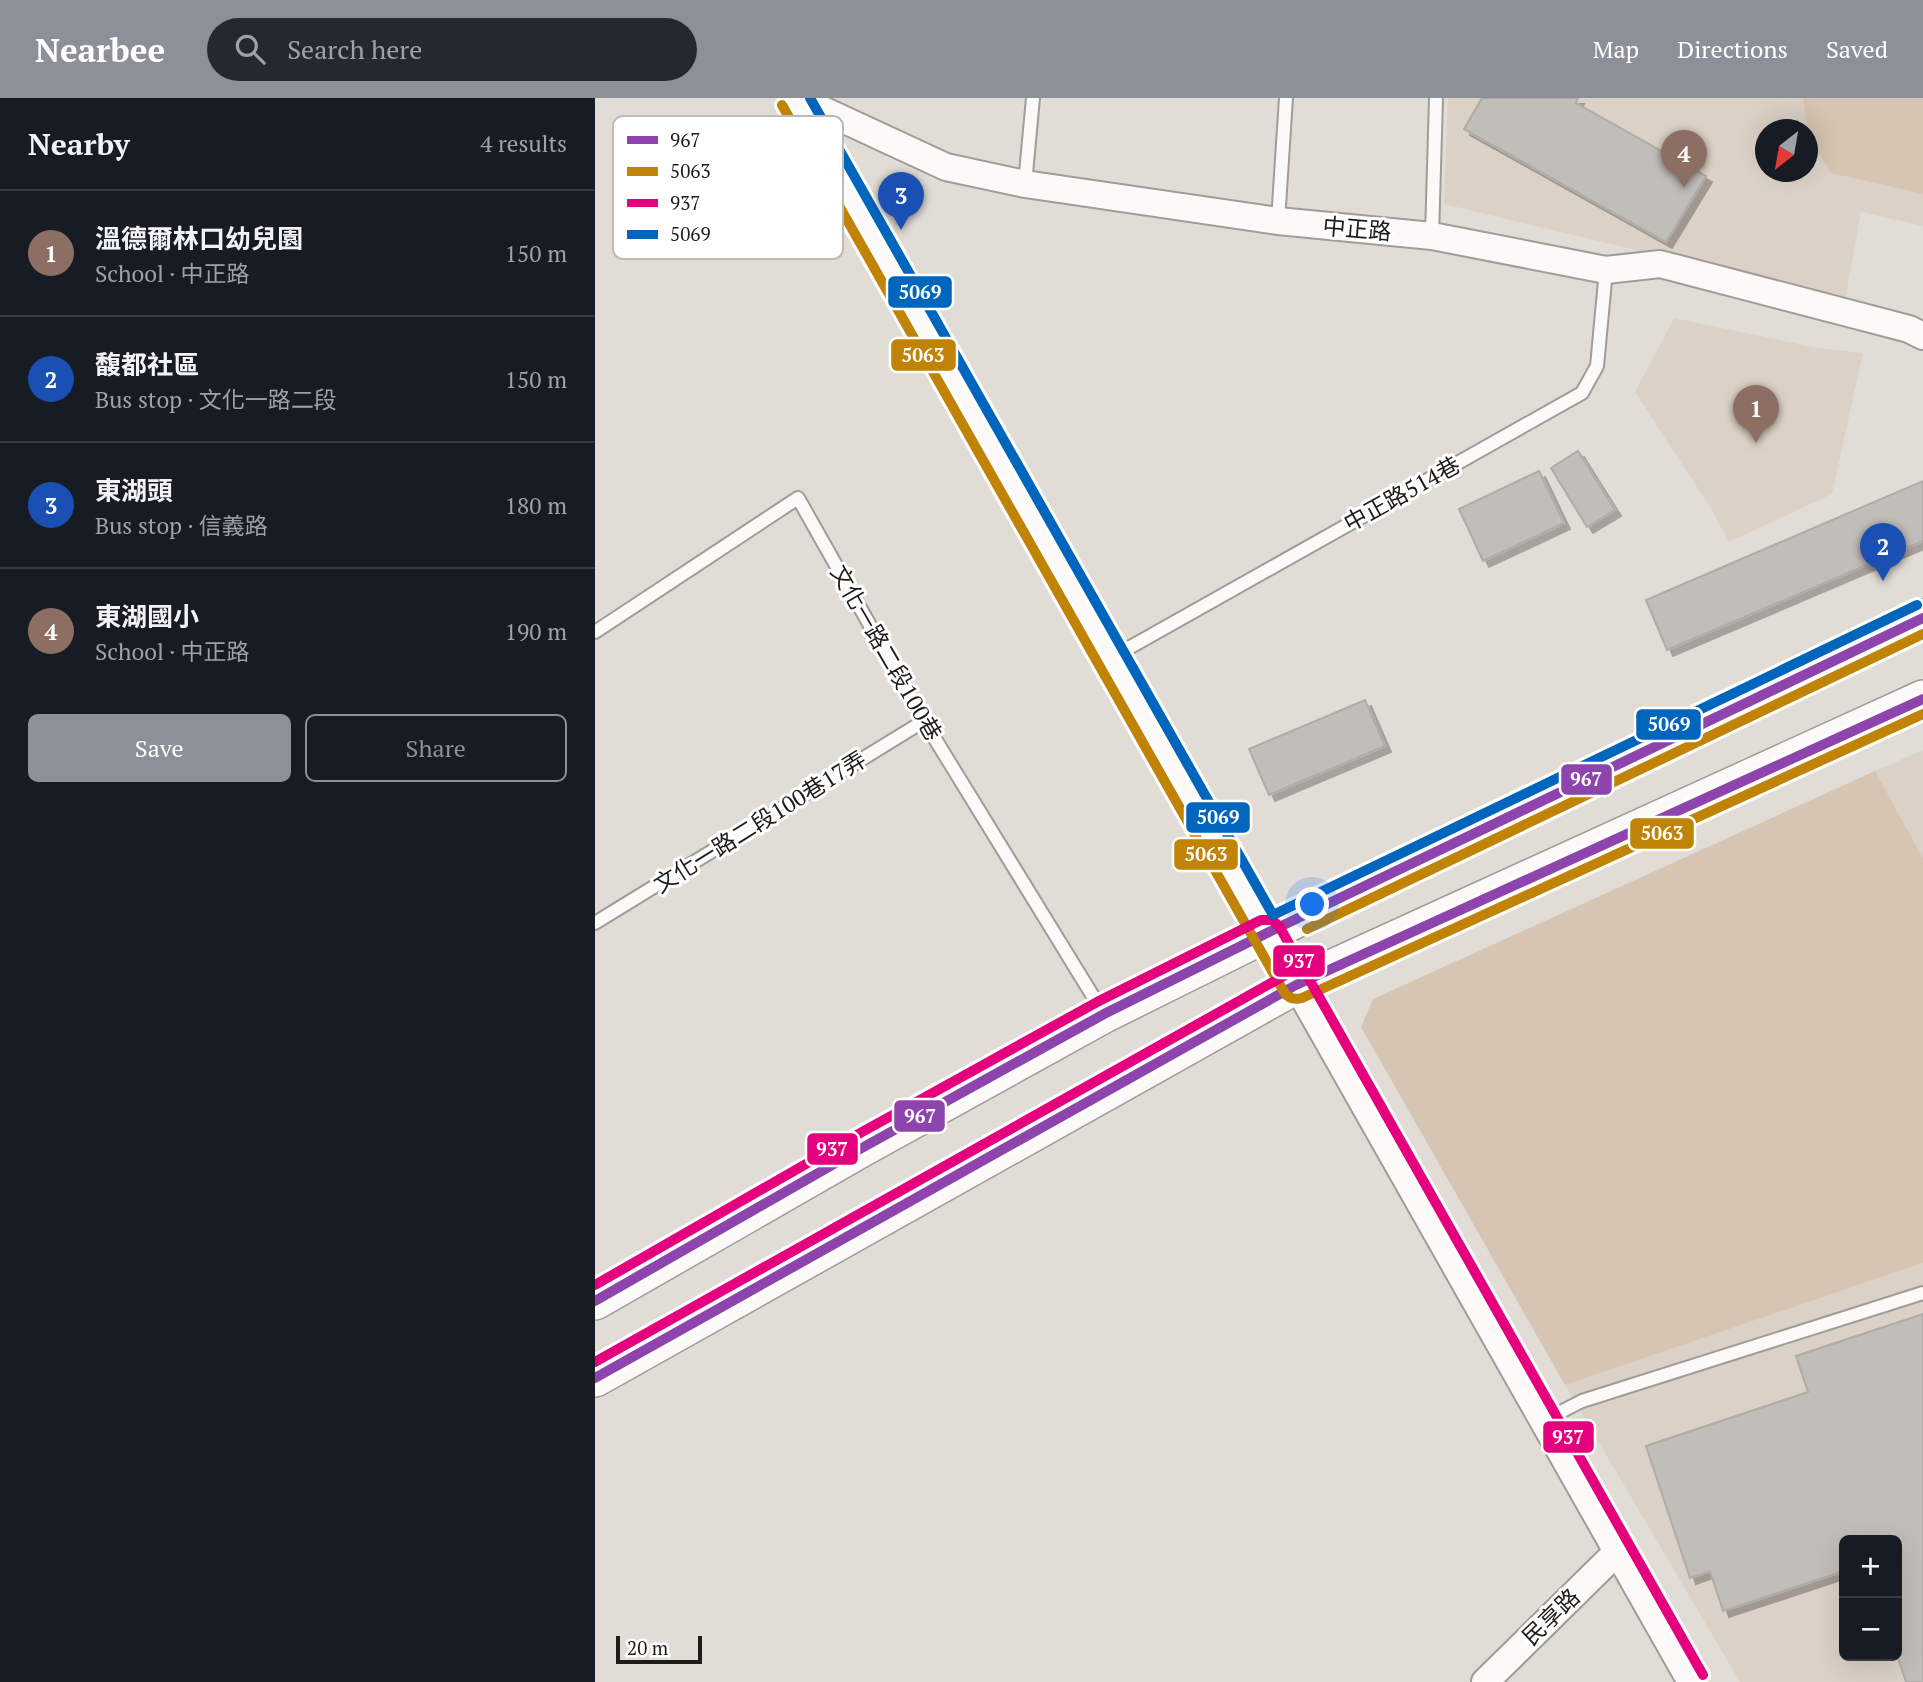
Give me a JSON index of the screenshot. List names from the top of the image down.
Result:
{
  "streets": {
    "street": ["中正路", "民享路"],
    "lane": ["中正路514巷", "文化一路二段100巷", "文化一路二段100巷17弄"]
  },
  "crossings": [
    ["中正路", "中正路514巷"],
    ["文化一路二段100巷", "文化一路二段100巷17弄"]
  ],
  "lines": [
    "transit line 5069",
    "transit line 5063",
    "transit line 967",
    "transit line 937"
  ],
  "legend": [
    "967",
    "5063",
    "937",
    "5069"
  ],
  "scale_bar": "20 m",
  "north": "bottom left",
  "page": {
    "header": "Nearbee",
    "search": "Search here",
    "nav": ["Map", "Directions", "Saved"],
    "heading": ["Nearby", "4 results"],
    "pins": [
      "4",
      "3",
      "1",
      "2"
    ],
    "list": [
      {
        "mark": "1",
        "name": "溫德爾林口幼兒園",
        "note": "School · 中正路",
        "value": "150 m"
      },
      {
        "mark": "2",
        "name": "馥都社區",
        "note": "Bus stop · 文化一路二段",
        "value": "150 m"
      },
      {
        "mark": "3",
        "name": "東湖頭",
        "note": "Bus stop · 信義路",
        "value": "180 m"
      },
      {
        "mark": "4",
        "name": "東湖國小",
        "note": "School · 中正路",
        "value": "190 m"
      }
    ],
    "buttons": ["Save", "Share"],
    "map_buttons": ["+", "−"],
    "scale": "20 m"
  }
}
